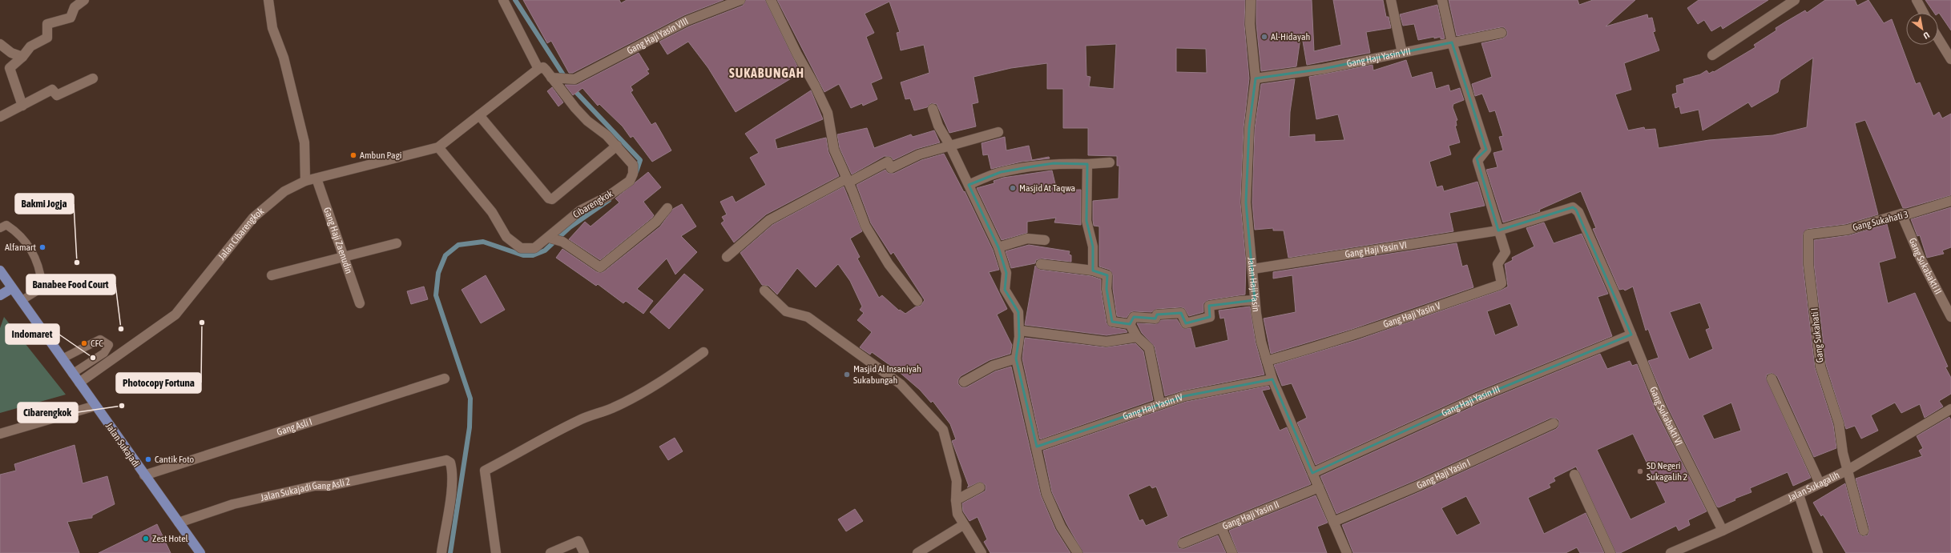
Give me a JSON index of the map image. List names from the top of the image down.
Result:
{
  "streets": {
    "main road": ["Jalan Sukajadi"],
    "street": [
      "Gang Haji Yasin VIII",
      "Gang Haji Yasin VII",
      "Cibarengkok",
      "Gang Sukahati 3",
      "Jalan Cibarengkok",
      "Gang Haji Zaenudin",
      "Gang Haji Yasin VI",
      "Gang Sukabakti II",
      "Jalan Haji Yasin",
      "Gang Haji Yasin V",
      "Gang Sukahati I",
      "Gang Haji Yasin III",
      "Gang Haji Yasin IV",
      "Gang Sukabakti VI",
      "Gang Asli I",
      "Gang Haji Yasin I",
      "Jalan Sukagalih",
      "Jalan Sukajadi Gang Asli 2",
      "Gang Haji Yasin II"
    ]
  },
  "crossings": [
    ["Gang Haji Yasin VIII", "Cibarengkok"],
    ["Gang Haji Yasin VII", "Jalan Haji Yasin"],
    ["Cibarengkok", "Jalan Cibarengkok"],
    ["Gang Sukahati 3", "Gang Sukabakti II"],
    ["Gang Sukahati 3", "Gang Sukahati I"],
    ["Jalan Cibarengkok", "Gang Haji Zaenudin"],
    ["Jalan Cibarengkok", "Jalan Sukajadi"],
    ["Gang Haji Yasin VI", "Jalan Haji Yasin"],
    ["Gang Haji Yasin VI", "Gang Haji Yasin V"],
    ["Gang Haji Yasin VI", "Gang Haji Yasin III"],
    ["Gang Haji Yasin VI", "Gang Sukabakti VI"],
    ["Jalan Haji Yasin", "Gang Haji Yasin V"],
    ["Jalan Haji Yasin", "Gang Haji Yasin III"],
    ["Jalan Haji Yasin", "Gang Haji Yasin IV"],
    ["Jalan Haji Yasin", "Gang Haji Yasin I"],
    ["Jalan Haji Yasin", "Gang Haji Yasin II"],
    ["Gang Sukahati I", "Jalan Sukagalih"],
    ["Gang Haji Yasin III", "Gang Sukabakti VI"],
    ["Gang Sukabakti VI", "Jalan Sukagalih"],
    ["Gang Asli I", "Jalan Sukajadi"],
    ["Jalan Sukajadi", "Jalan Sukajadi Gang Asli 2"]
  ],
  "districts": ["SUKABUNGAH"],
  "places": [
    "Al-Hidayah",
    "Ambun Pagi",
    "Masjid At Taqwa",
    "Alfamart",
    "Bakmi Jogja",
    "Photocopy Fortuna",
    "Banabee Food Court",
    "CFC",
    "Indomaret",
    "Masjid Al Insaniyah Sukabungah",
    "Cibarengkok",
    "Cantik Foto",
    "SD Negeri Sukagalih 2",
    "Zest Hotel"
  ],
  "north": "bottom right"
}
